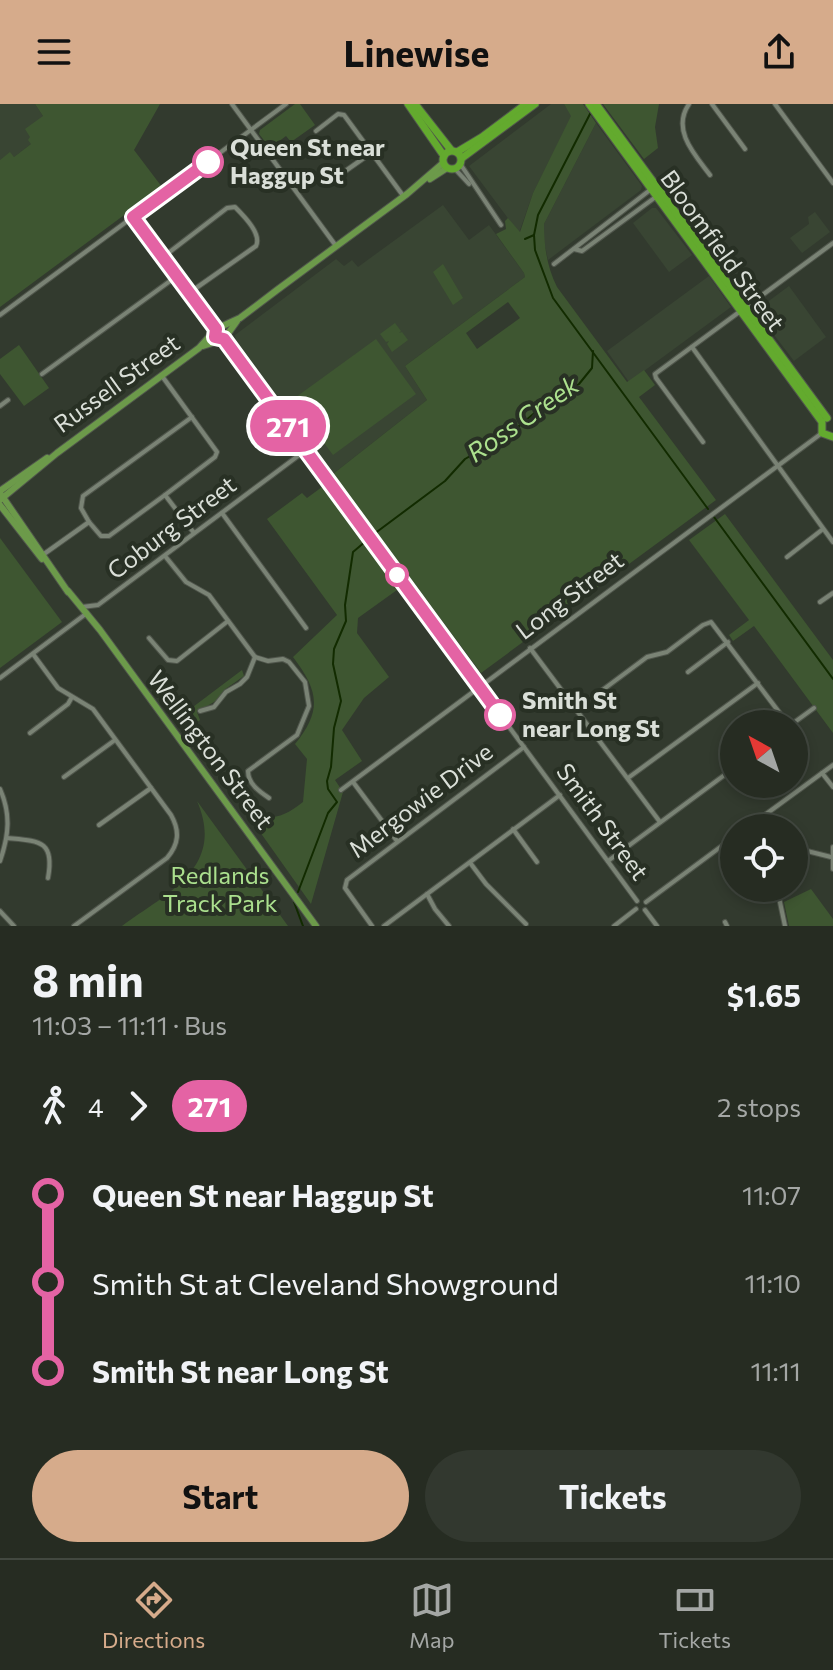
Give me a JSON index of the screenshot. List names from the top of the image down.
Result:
{
  "streets": {
    "highway": ["Bloomfield Street", "Russell Street"],
    "main road": ["Wellington Street"],
    "street": [
      "Coburg Street",
      "Long Street",
      "Mergowie Drive",
      "Smith Street"
    ]
  },
  "crossings": [
    ["Russell Street", "Wellington Street"],
    ["Russell Street", "Smith Street"],
    ["Coburg Street", "Wellington Street"],
    ["Coburg Street", "Smith Street"],
    ["Long Street", "Smith Street"],
    ["Mergowie Drive", "Smith Street"]
  ],
  "water": ["Ross Creek"],
  "parks": ["Redlands Track Park"],
  "places": ["Queen St near Haggup St", "Smith St near Long St"],
  "lines": ["bus line 271"],
  "north": "top left",
  "page": {
    "header": "Linewise",
    "on_map": "271",
    "heading": ["8 min", "11:03 – 11:11 · Bus", "$1.65"],
    "legs": ["4", "271", "2 stops"],
    "list": [
      {
        "name": "Queen St near Haggup St",
        "value": "11:07"
      },
      {
        "name": "Smith St at Cleveland Showground",
        "value": "11:10"
      },
      {
        "name": "Smith St near Long St",
        "value": "11:11"
      }
    ],
    "buttons": ["Start", "Tickets"],
    "tabs": ["Directions", "Map", "Tickets"]
  }
}
